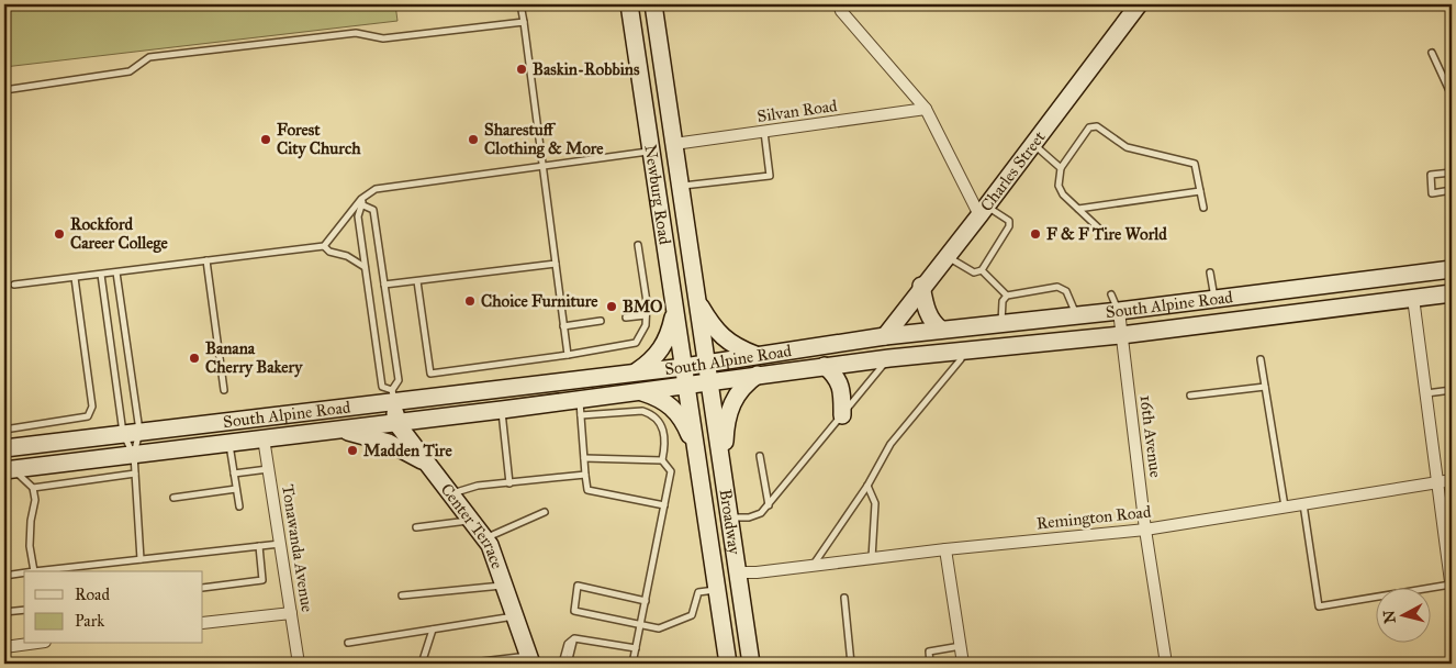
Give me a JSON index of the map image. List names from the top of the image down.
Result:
{
  "streets": {
    "main road": [
      "Charles Street",
      "Newburg Road",
      "South Alpine Road",
      "Broadway",
      "Center Terrace"
    ],
    "street": [
      "Silvan Road",
      "16th Avenue",
      "Remington Road",
      "Tonawanda Avenue"
    ]
  },
  "crossings": [
    ["Silvan Road", "Newburg Road"],
    ["Charles Street", "South Alpine Road"],
    ["Newburg Road", "South Alpine Road"],
    ["Newburg Road", "Broadway"],
    ["South Alpine Road", "16th Avenue"],
    ["South Alpine Road", "Broadway"],
    ["South Alpine Road", "Center Terrace"],
    ["South Alpine Road", "Tonawanda Avenue"],
    ["16th Avenue", "Remington Road"],
    ["Remington Road", "Broadway"]
  ],
  "places": [
    "Baskin-Robbins",
    "Forest City Church",
    "Sharestuff Clothing & More",
    "Rockford Career College",
    "F & F Tire World",
    "Choice Furniture",
    "BMO",
    "Banana Cherry Bakery",
    "Madden Tire"
  ],
  "legend": ["Road", "Park"],
  "north": "left"
}
